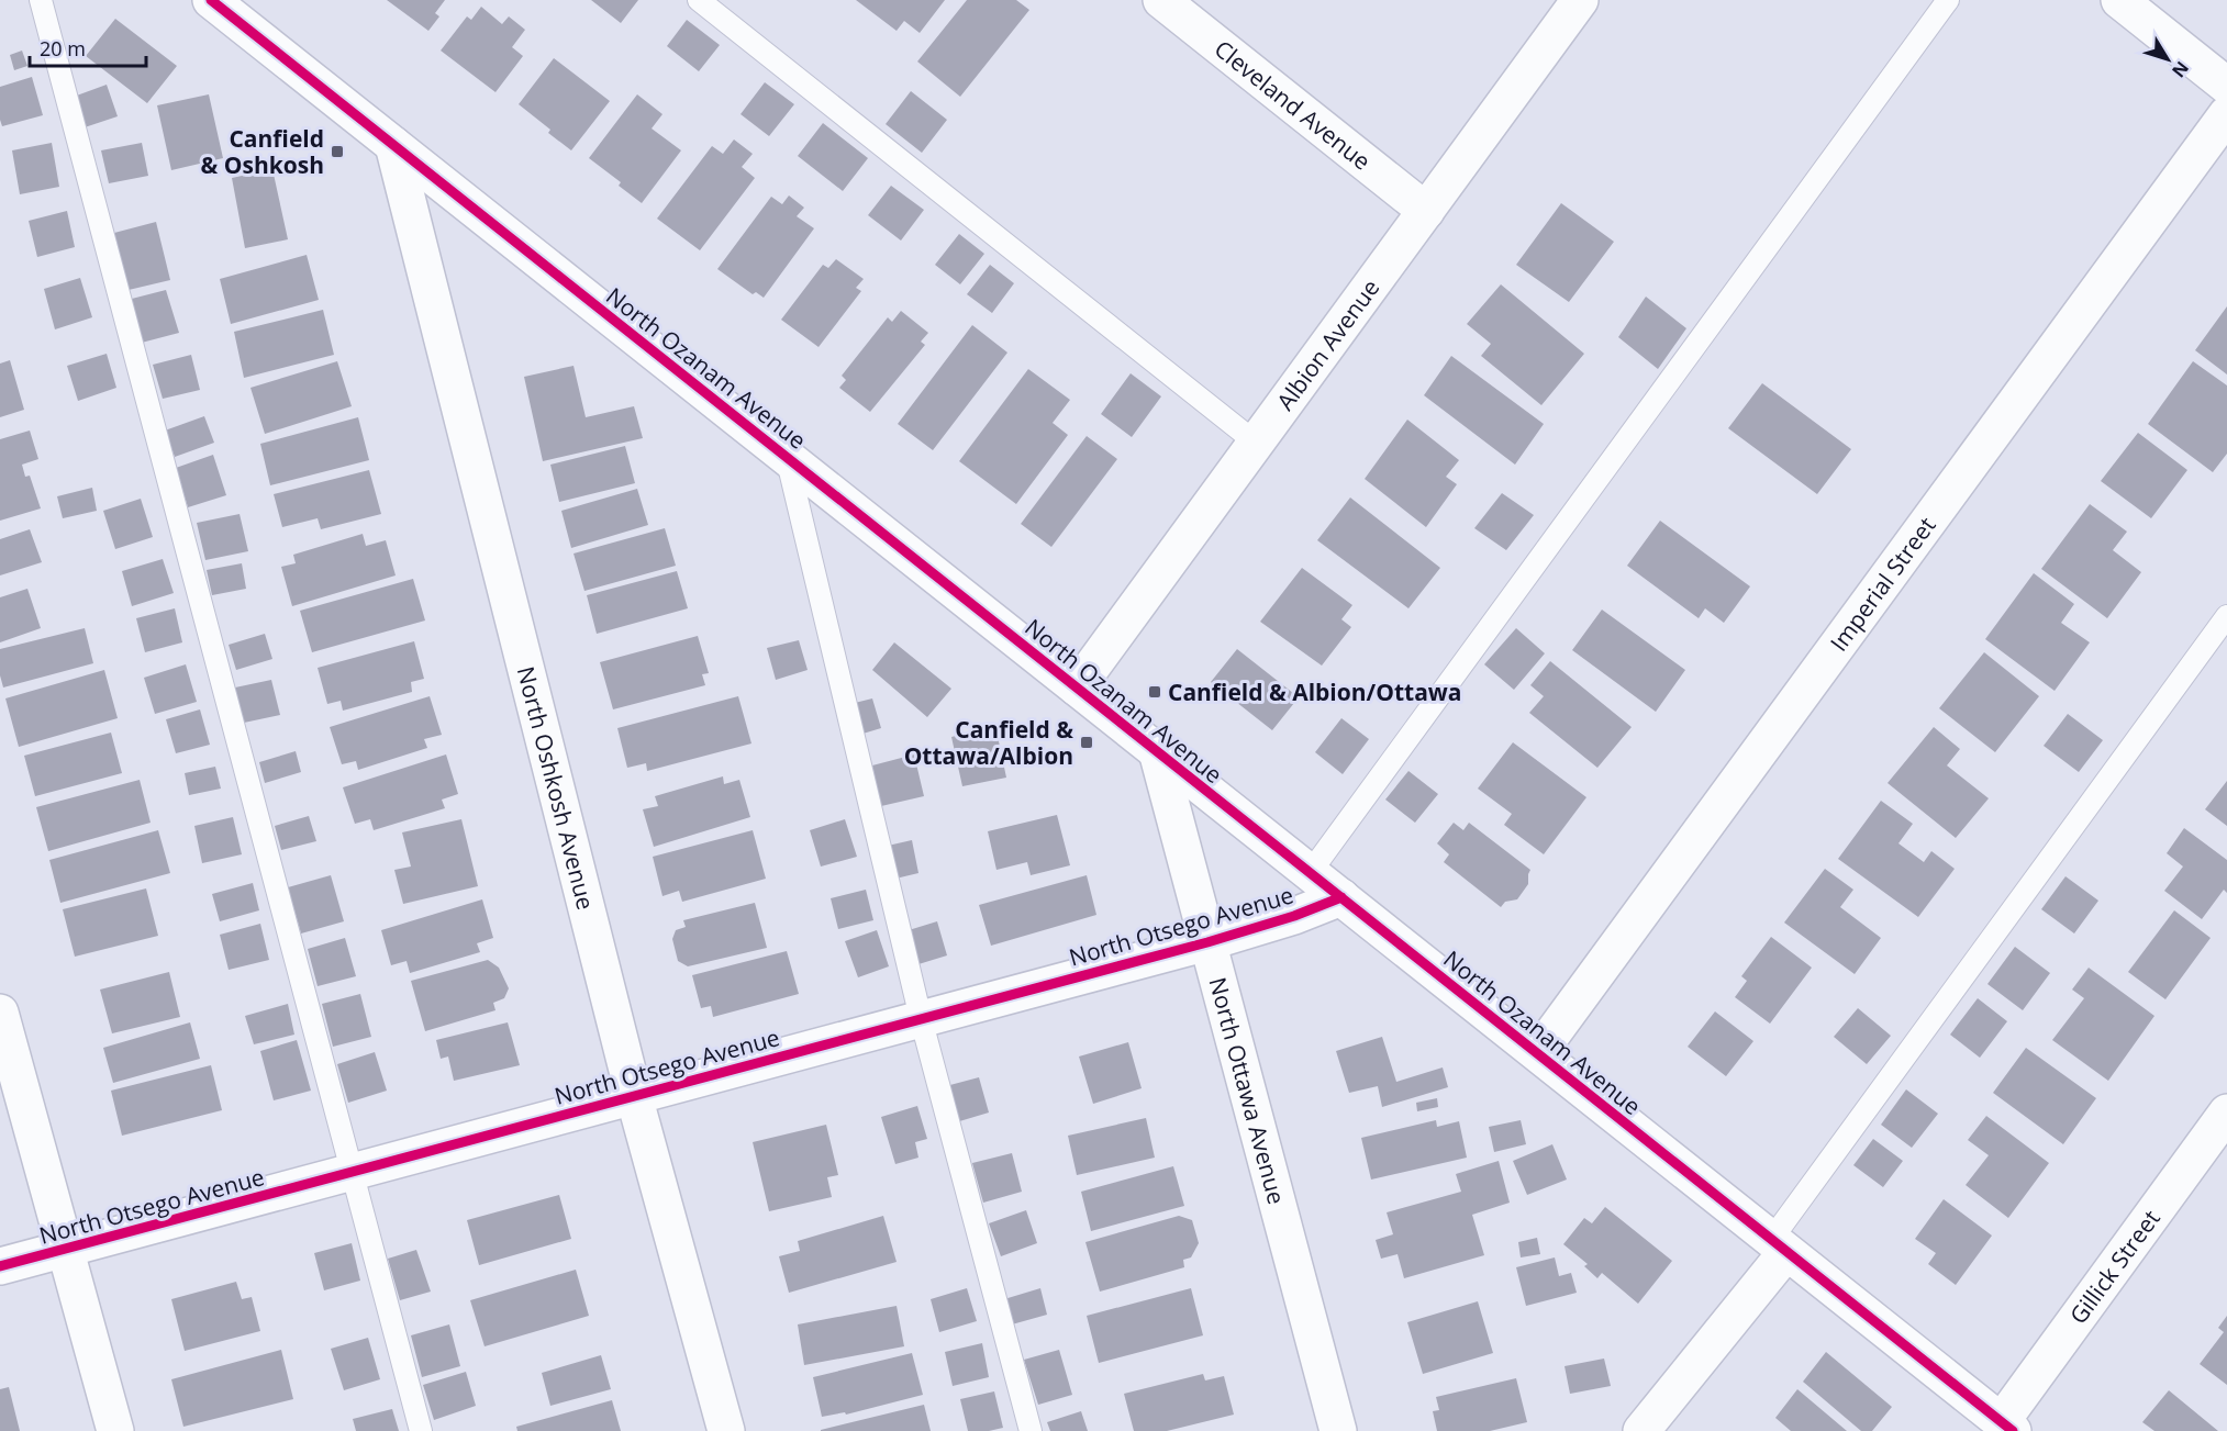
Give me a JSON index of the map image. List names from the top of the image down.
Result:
{
  "streets": {
    "street": [
      "Cleveland Avenue",
      "Albion Avenue",
      "North Ozanam Avenue",
      "Imperial Street",
      "North Oshkosh Avenue",
      "North Otsego Avenue",
      "North Ottawa Avenue",
      "Gillick Street"
    ]
  },
  "crossings": [
    ["Cleveland Avenue", "Albion Avenue"],
    ["Albion Avenue", "North Ozanam Avenue"],
    ["North Ozanam Avenue", "Imperial Street"],
    ["North Ozanam Avenue", "North Oshkosh Avenue"],
    ["North Ozanam Avenue", "North Otsego Avenue"],
    ["North Ozanam Avenue", "North Ottawa Avenue"],
    ["North Ozanam Avenue", "Gillick Street"],
    ["North Oshkosh Avenue", "North Otsego Avenue"],
    ["North Otsego Avenue", "North Ottawa Avenue"]
  ],
  "places": {
    "transit": ["Canfield & Oshkosh", "Canfield & Albion/Ottawa", "Canfield & Ottawa/Albion"]
  },
  "scale_bar": "20 m",
  "north": "bottom right"
}
